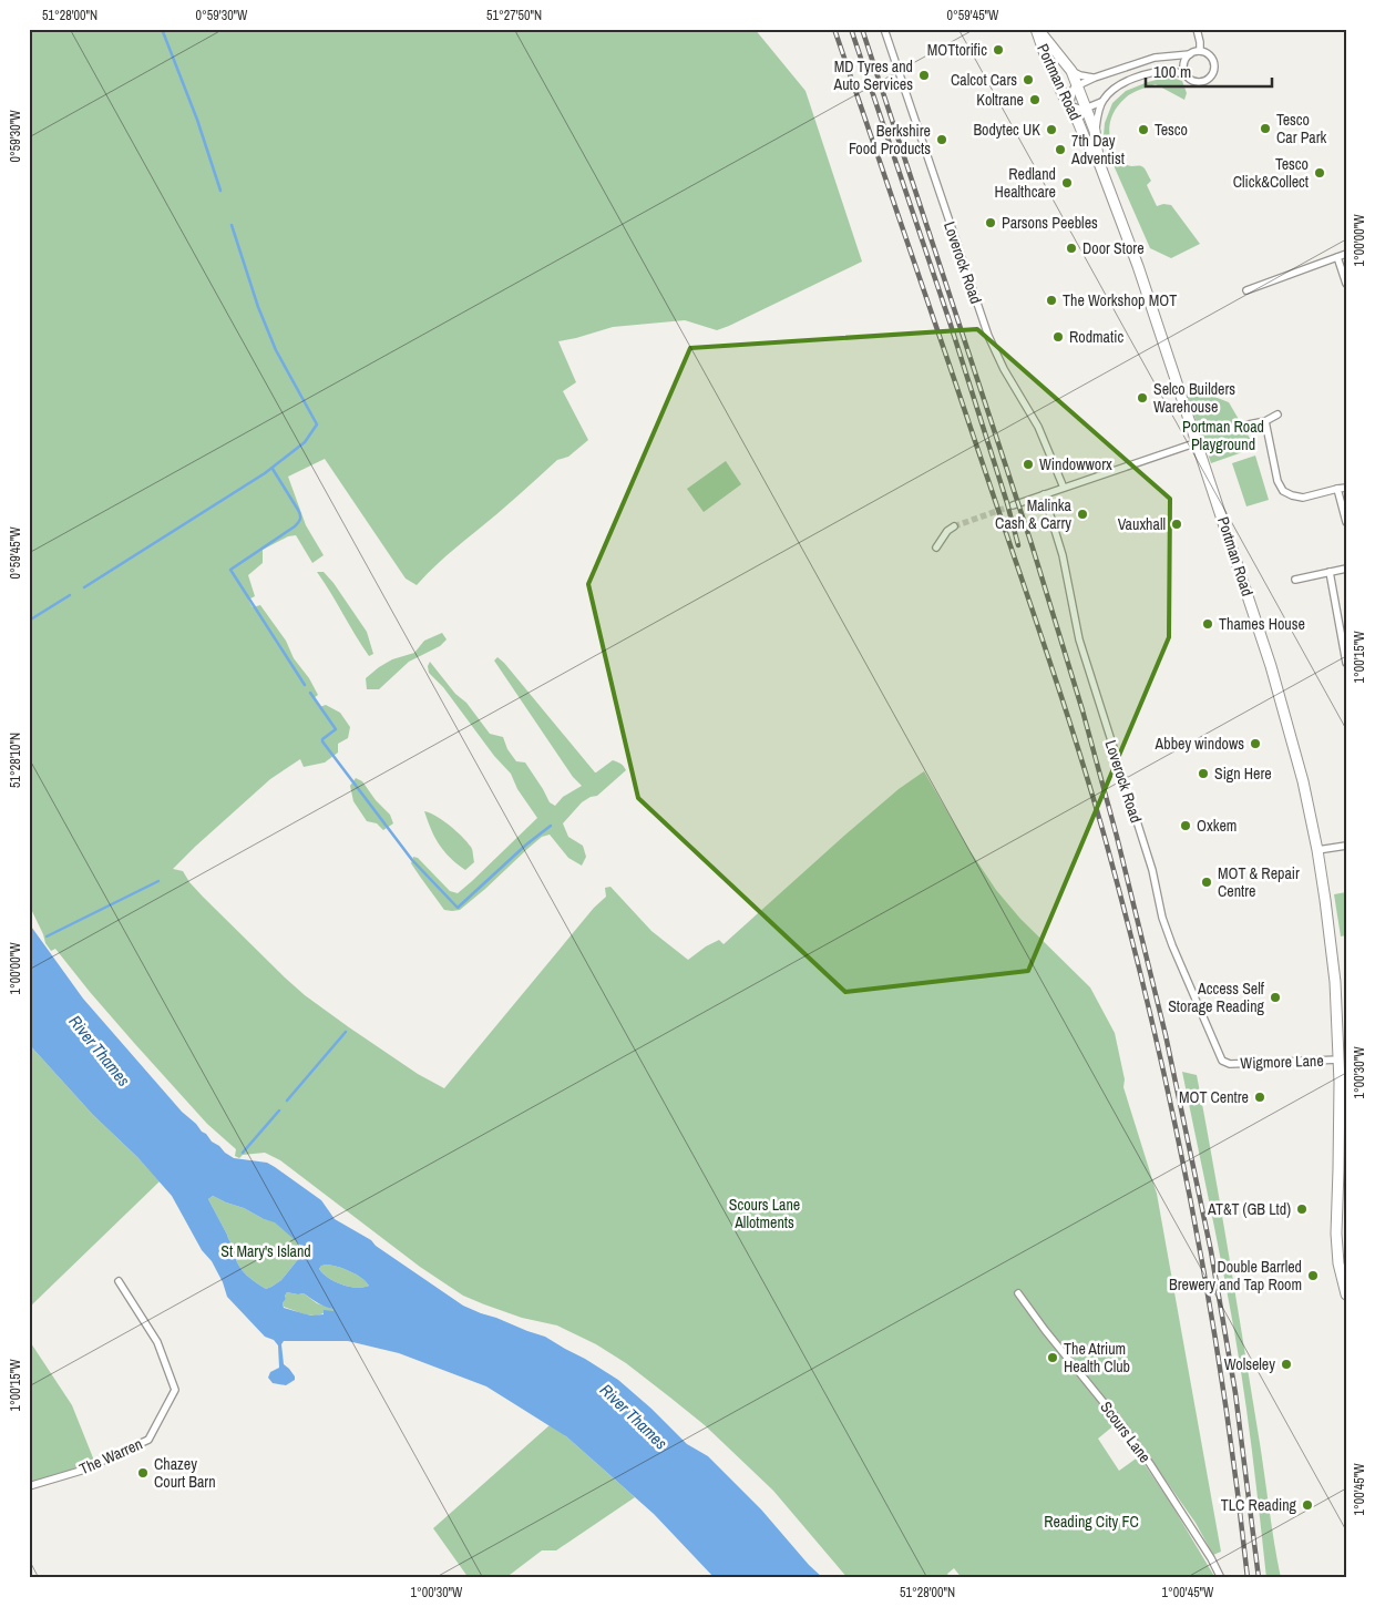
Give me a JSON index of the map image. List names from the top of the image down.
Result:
{
  "streets": {
    "street": [
      "Portman Road",
      "Loverock Road",
      "Wigmore Lane",
      "Scours Lane",
      "The Warren"
    ]
  },
  "crossings": [
    ["Portman Road", "Wigmore Lane"],
    ["Loverock Road", "Wigmore Lane"]
  ],
  "water": ["River Thames"],
  "parks": [
    "Portman Road Playground",
    "Scours Lane Allotments",
    "St Mary's Island",
    "Reading City FC"
  ],
  "places": [
    "MOTtorific",
    "MD Tyres and Auto Services",
    "Calcot Cars",
    "Koltrane",
    "Tesco Car Park",
    "Bodytec UK",
    "Tesco",
    "Berkshire Food Products",
    "7th Day Adventist",
    "Tesco Click&Collect",
    "Redland Healthcare",
    "Parsons Peebles",
    "Door Store",
    "The Workshop MOT",
    "Rodmatic",
    "Selco Builders Warehouse",
    "Windowworx",
    "Malinka Cash & Carry",
    "Vauxhall",
    "Thames House",
    "Abbey windows",
    "Sign Here",
    "Oxkem",
    "MOT & Repair Centre",
    "Access Self Storage Reading",
    "MOT Centre",
    "AT&T (GB Ltd)",
    "Double Barrled Brewery and Tap Room",
    "The Atrium Health Club",
    "Wolseley",
    "Chazey Court Barn",
    "TLC Reading"
  ],
  "scale_bar": "100 m",
  "coordinates": [
    "51°28'00\"N",
    "0°59'30\"W",
    "51°27'50\"N",
    "0°59'45\"W",
    "1°00'00\"W",
    "1°00'15\"W",
    "51°28'10\"N",
    "1°00'30\"W",
    "1°00'45\"W"
  ]
}
